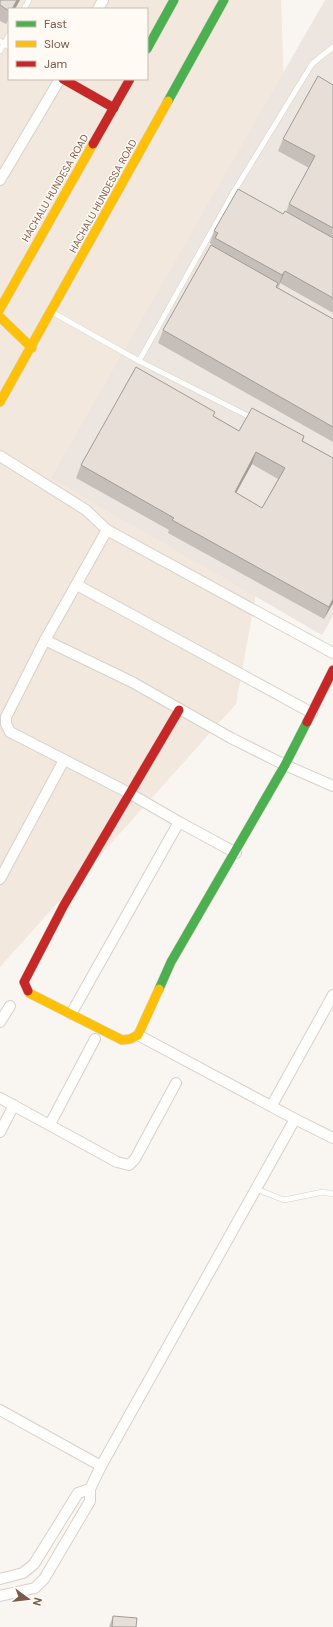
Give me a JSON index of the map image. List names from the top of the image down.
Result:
{
  "streets": {
    "main road": ["HACHALU HUNDESA ROAD", "HACHALU HUNDESSA ROAD"]
  },
  "legend": ["Fast", "Slow", "Jam"],
  "north": "right"
}
